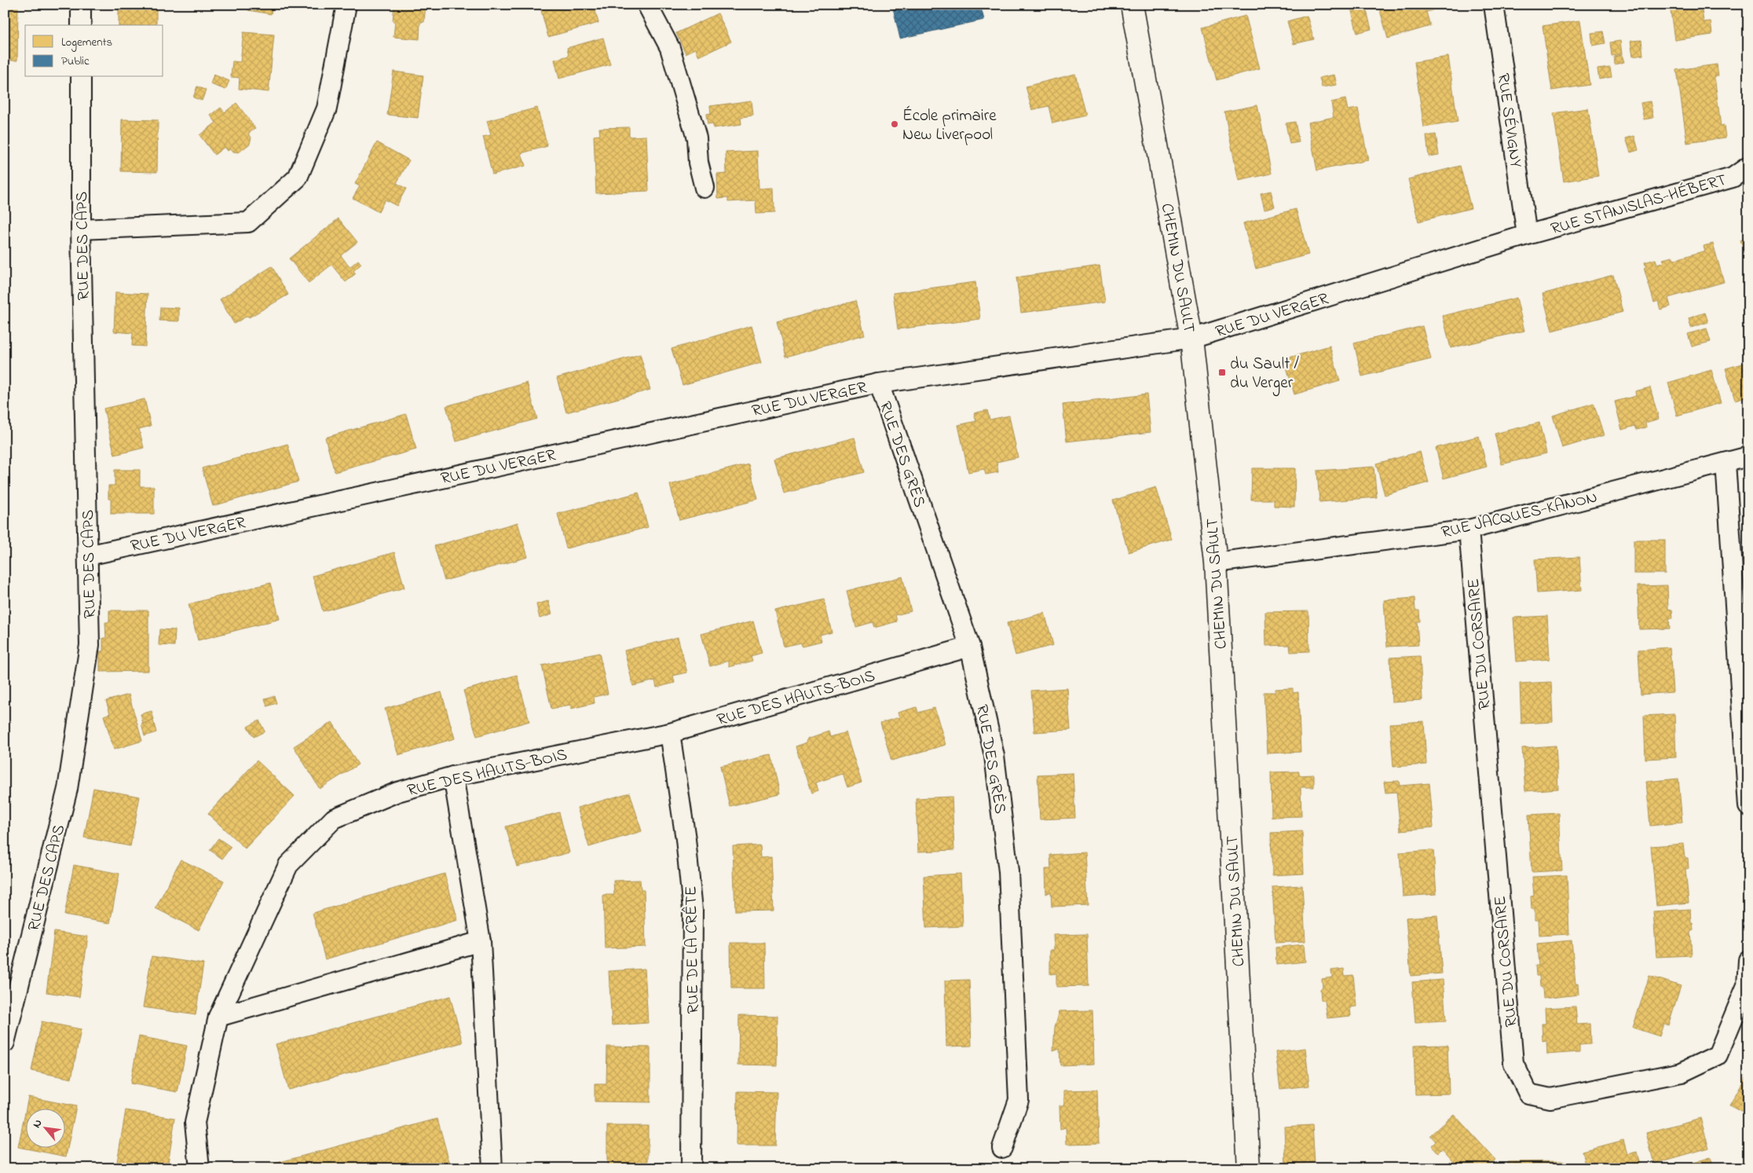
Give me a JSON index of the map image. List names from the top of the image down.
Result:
{
  "streets": {
    "street": [
      "RUE SÉVIGNY",
      "RUE STANISLAS-HÉBERT",
      "RUE DES CAPS",
      "CHEMIN DU SAULT",
      "RUE DU VERGER",
      "RUE DES GRÈS",
      "RUE JACQUES-KANON",
      "RUE DU CORSAIRE",
      "RUE DES HAUTS-BOIS",
      "RUE DE LA CRÊTE"
    ]
  },
  "crossings": [
    ["RUE SÉVIGNY", "RUE STANISLAS-HÉBERT"],
    ["RUE SÉVIGNY", "RUE DU VERGER"],
    ["RUE STANISLAS-HÉBERT", "RUE DU VERGER"],
    ["RUE DES CAPS", "RUE DU VERGER"],
    ["CHEMIN DU SAULT", "RUE DU VERGER"],
    ["CHEMIN DU SAULT", "RUE JACQUES-KANON"],
    ["RUE DU VERGER", "RUE DES GRÈS"],
    ["RUE DES GRÈS", "RUE DES HAUTS-BOIS"],
    ["RUE JACQUES-KANON", "RUE DU CORSAIRE"],
    ["RUE DES HAUTS-BOIS", "RUE DE LA CRÊTE"]
  ],
  "places": {
    "other": ["École primaire New Liverpool"],
    "transit": ["du Sault / du Verger"]
  },
  "legend": ["Logements", "Public"],
  "north": "top left"
}
